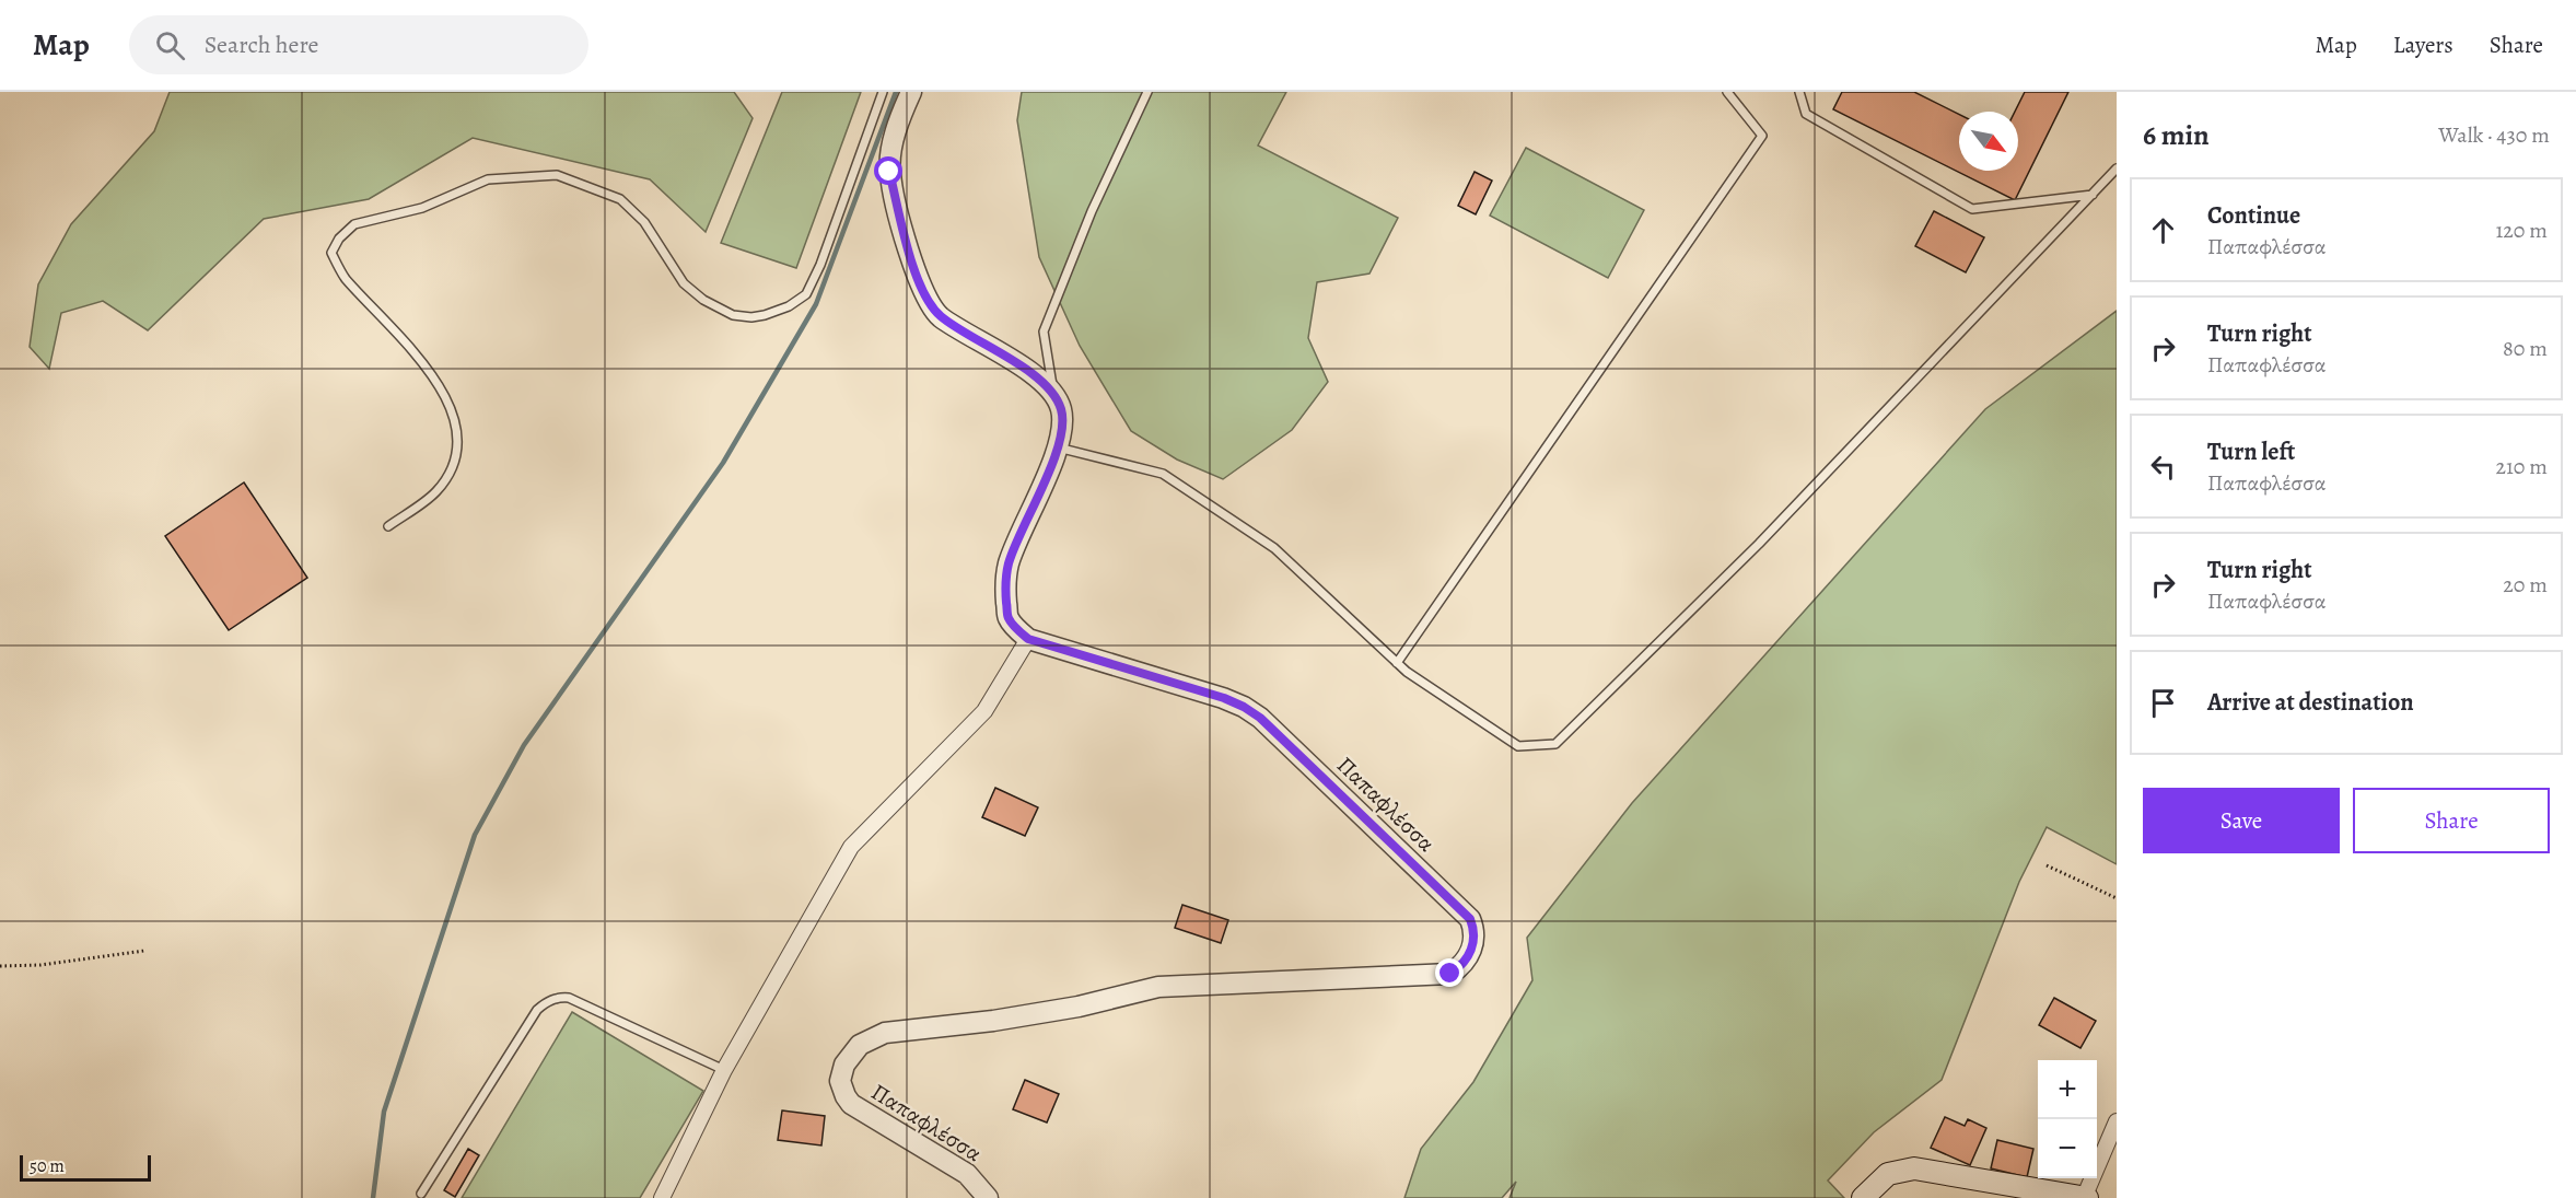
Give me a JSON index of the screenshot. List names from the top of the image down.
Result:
{
  "streets": {
    "street": ["Παπαφλέσσα"]
  },
  "scale_bar": "50 m",
  "north": "bottom right",
  "page": {
    "header": "Map",
    "search": "Search here",
    "nav": ["Map", "Layers", "Share"],
    "heading": ["6 min", "Walk · 430 m"],
    "list": [
      ["Continue", "Παπαφλέσσα", "120 m"],
      ["Turn right", "Παπαφλέσσα", "80 m"],
      ["Turn left", "Παπαφλέσσα", "210 m"],
      ["Turn right", "Παπαφλέσσα", "20 m"],
      "Arrive at destination"
    ],
    "buttons": ["Save", "Share"],
    "map_buttons": ["+", "−"],
    "scale": "50 m"
  }
}
